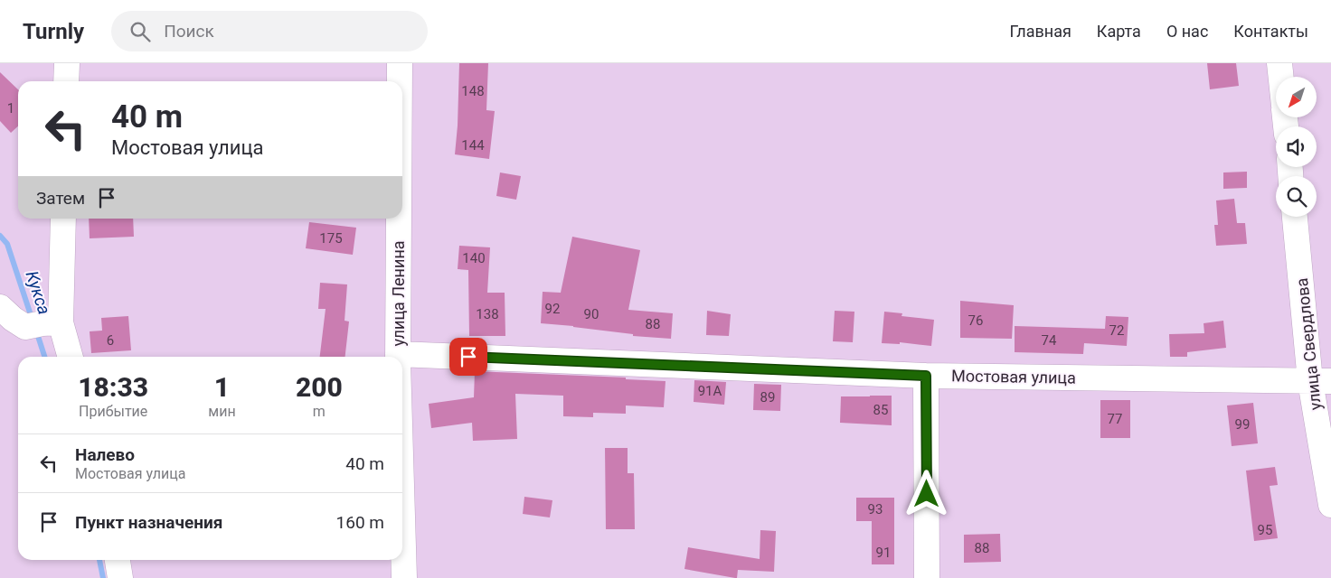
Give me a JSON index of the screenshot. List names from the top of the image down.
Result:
{
  "streets": {
    "street": ["улица Ленина", "улица Свердлова", "Мостовая улица"]
  },
  "crossings": [
    ["улица Свердлова", "Мостовая улица"]
  ],
  "water": ["Кукса"],
  "house_numbers": [
    "148",
    "1",
    "144",
    "175",
    "140",
    "92",
    "138",
    "90",
    "76",
    "88",
    "72",
    "6",
    "74",
    "91А",
    "89",
    "85",
    "77",
    "99",
    "93",
    "95",
    "88",
    "91"
  ],
  "north": "bottom left",
  "page": {
    "header": "Turnly",
    "search": "Поиск",
    "nav": [
      "Главная",
      "Карта",
      "О нас",
      "Контакты"
    ],
    "turn": ["40 m", "Мостовая улица"],
    "then": "Затем",
    "eta": [
      "18:33",
      "Прибытие",
      "1",
      "мин",
      "200",
      "m"
    ],
    "list": [
      {
        "name": "Налево",
        "note": "Мостовая улица",
        "value": "40 m"
      },
      {
        "name": "Пункт назначения",
        "value": "160 m"
      }
    ]
  }
}
